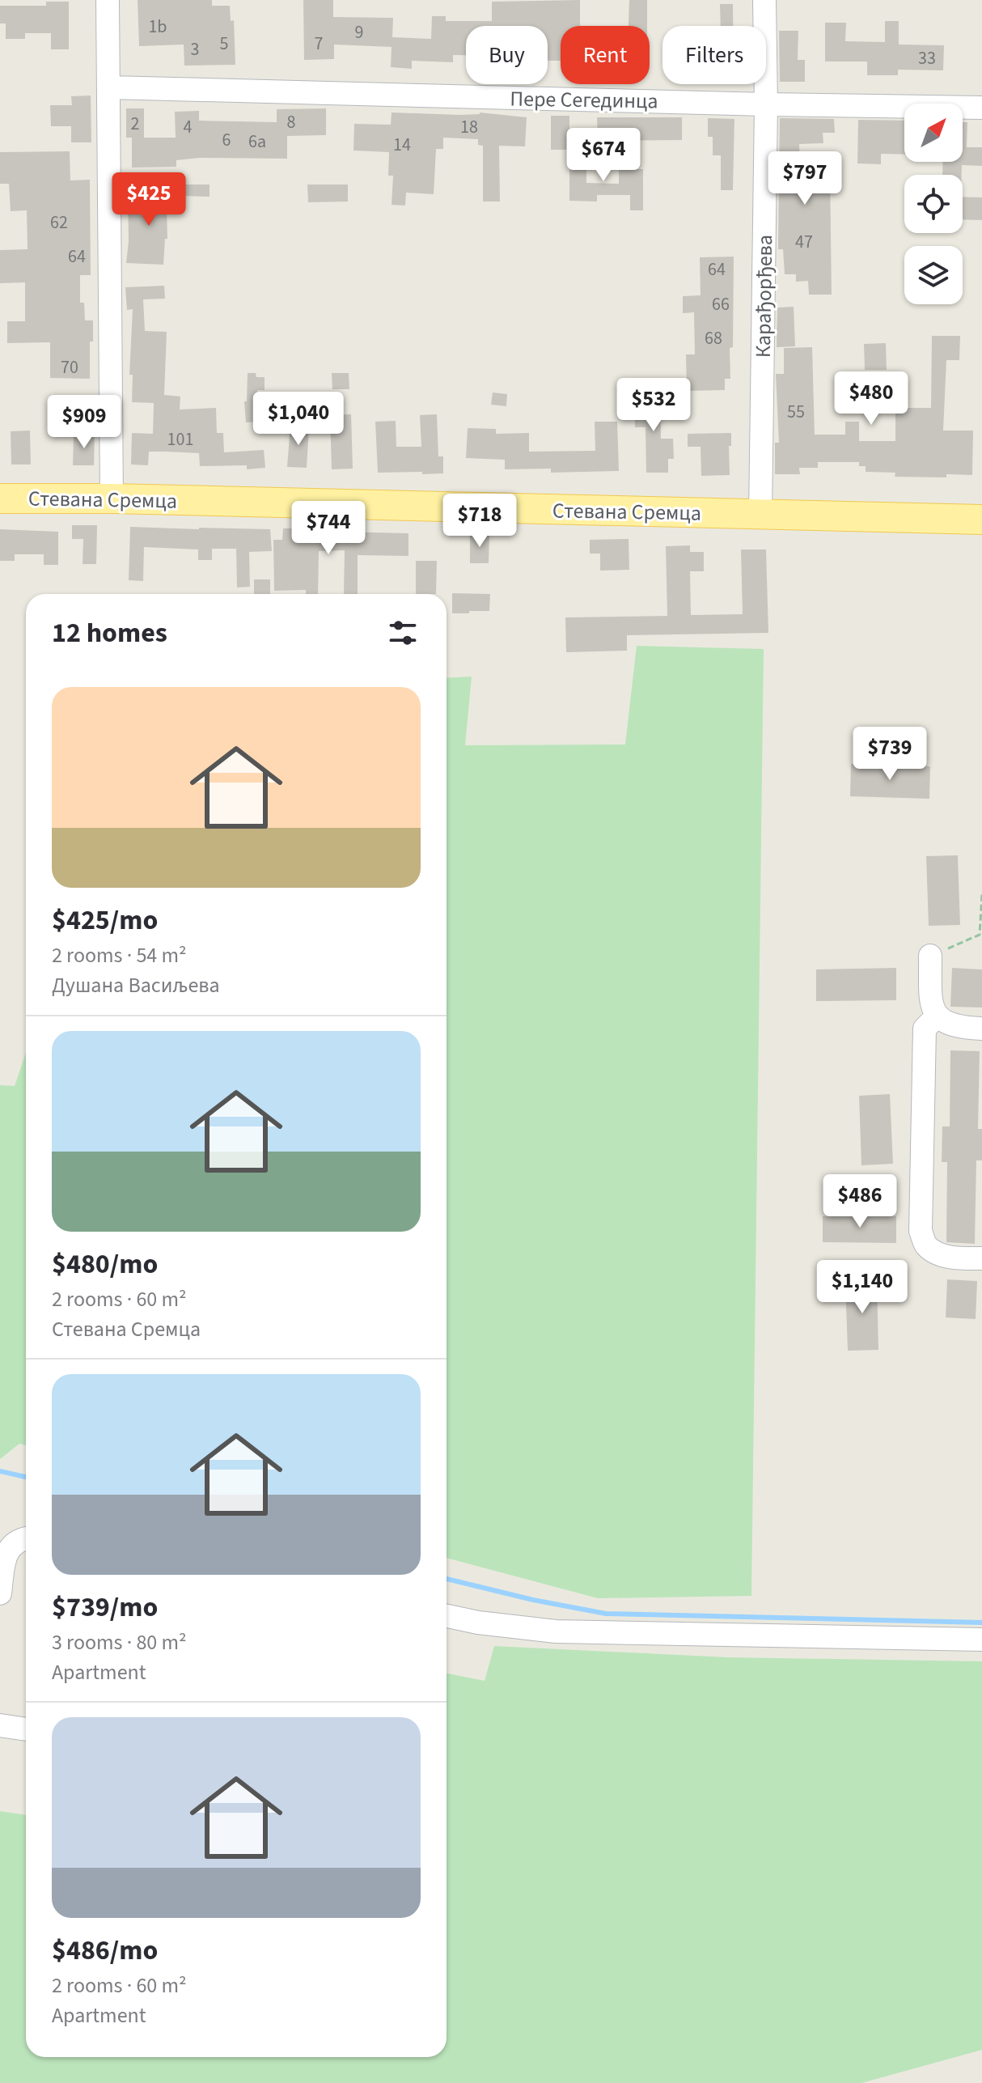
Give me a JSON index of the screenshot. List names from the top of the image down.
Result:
{
  "streets": {
    "main road": ["Стевана Сремца"],
    "street": ["Пере Сегединца", "Карађорђева"]
  },
  "crossings": [
    ["Пере Сегединца", "Карађорђева"],
    ["Карађорђева", "Стевана Сремца"]
  ],
  "house_numbers": [
    "1b",
    "9",
    "5",
    "7",
    "3",
    "33",
    "8",
    "2",
    "4",
    "18",
    "6",
    "6a",
    "14",
    "62",
    "47",
    "64",
    "64",
    "66",
    "68",
    "70",
    "55",
    "101"
  ],
  "north": "top right",
  "page": {
    "chip": ["Buy", "Rent", "Filters"],
    "price": [
      "$674",
      "$797",
      "$425",
      "$480",
      "$532",
      "$1,040",
      "$909",
      "$718",
      "$744",
      "$739",
      "$486",
      "$1,140"
    ],
    "heading": "12 homes",
    "list": [
      {
        "name": "$425/mo",
        "note": "2 rooms · 54 m² · Душана Васиљева"
      },
      {
        "name": "$480/mo",
        "note": "2 rooms · 60 m² · Стевана Сремца"
      },
      {
        "name": "$739/mo",
        "note": "3 rooms · 80 m² · Apartment"
      },
      {
        "name": "$486/mo",
        "note": "2 rooms · 60 m² · Apartment"
      }
    ]
  }
}
